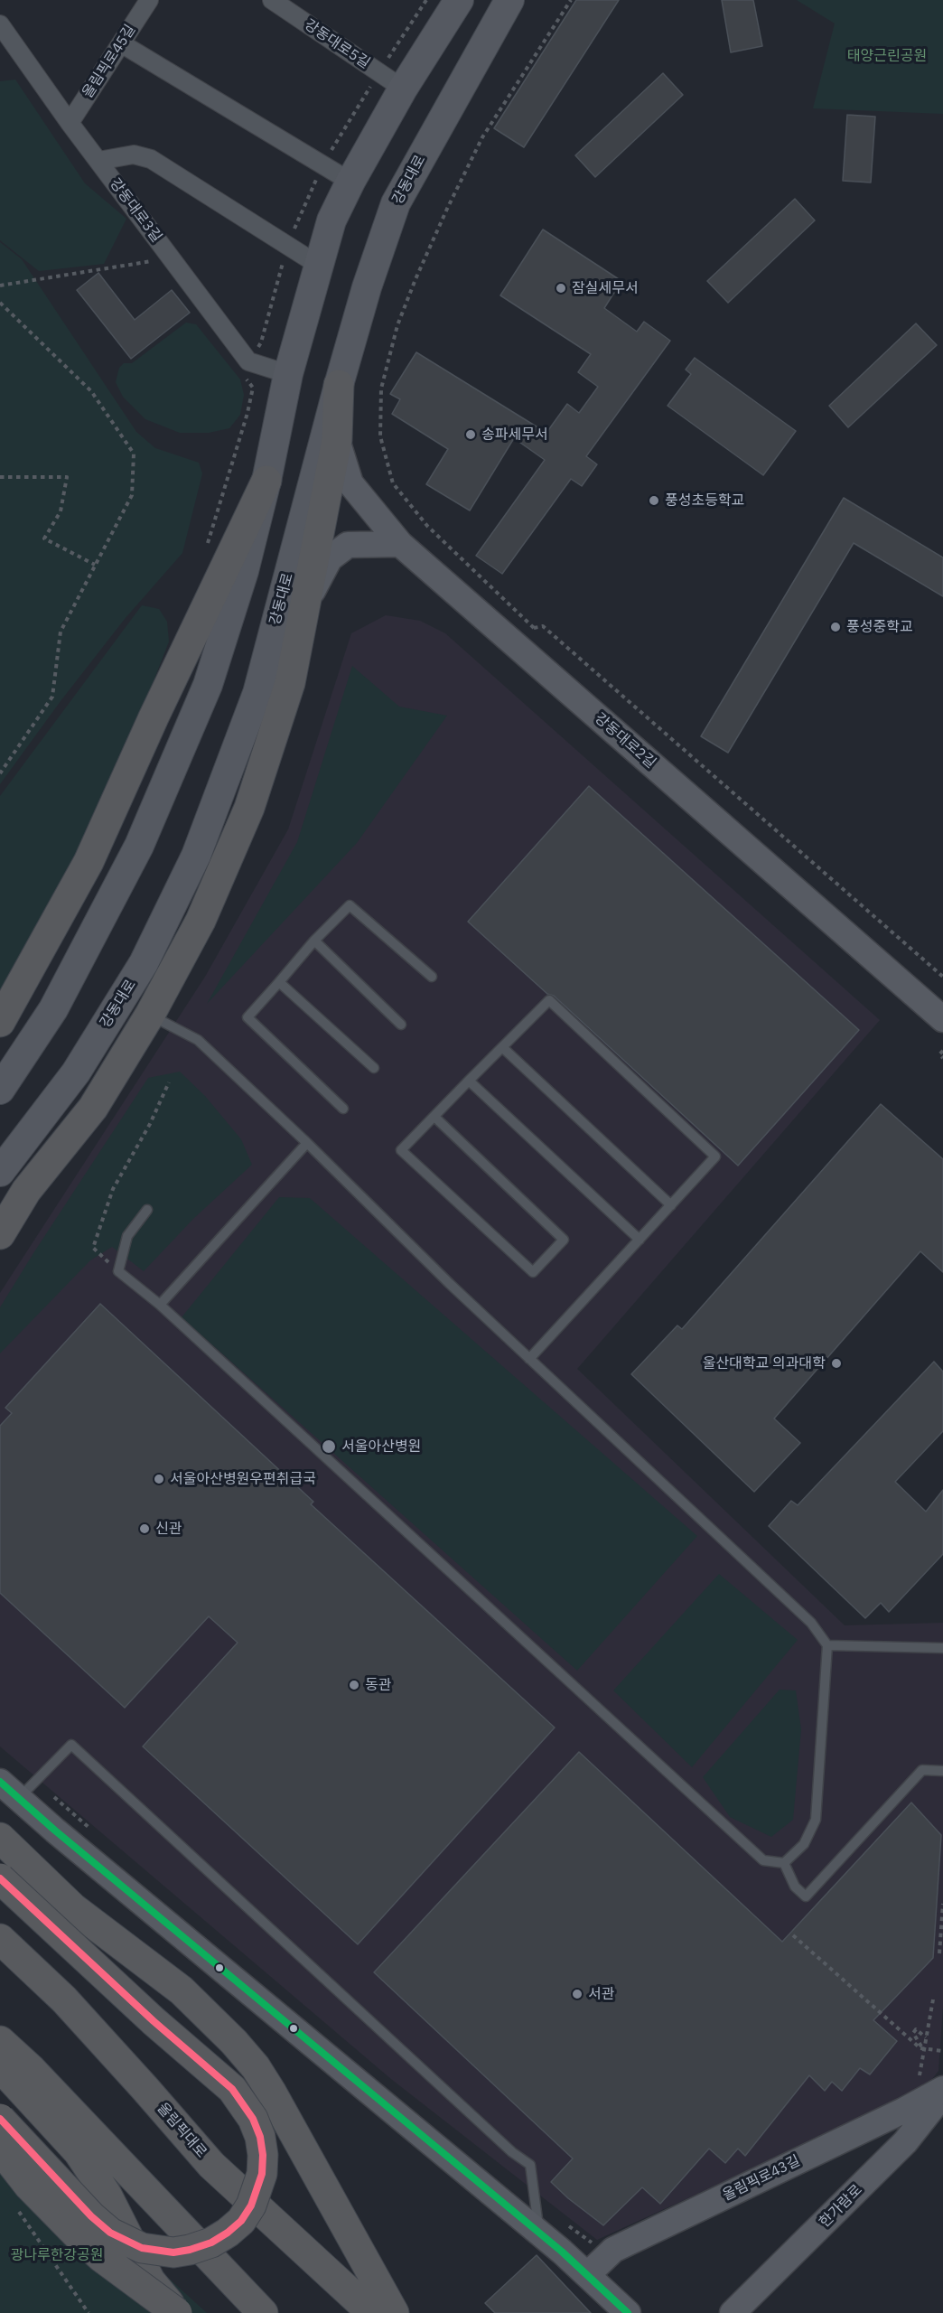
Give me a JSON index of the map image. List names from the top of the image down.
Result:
{
  "streets": {
    "highway": ["올림픽대로"],
    "main road": ["강동대로"],
    "street": [
      "강동대로5길",
      "올림픽로45길",
      "강동대로3길",
      "강동대로2길",
      "올림픽로43길",
      "한가람로"
    ]
  },
  "crossings": [
    ["올림픽로45길", "강동대로3길"]
  ],
  "parks": ["태양근린공원", "광나루한강공원"],
  "places": [
    "잠실세무서",
    "송파세무서",
    "풍성초등학교",
    "풍성중학교",
    "울산대학교 의과대학",
    "서울아산병원",
    "서울아산병원우편취급국",
    "신관",
    "동관",
    "서관"
  ]
}
